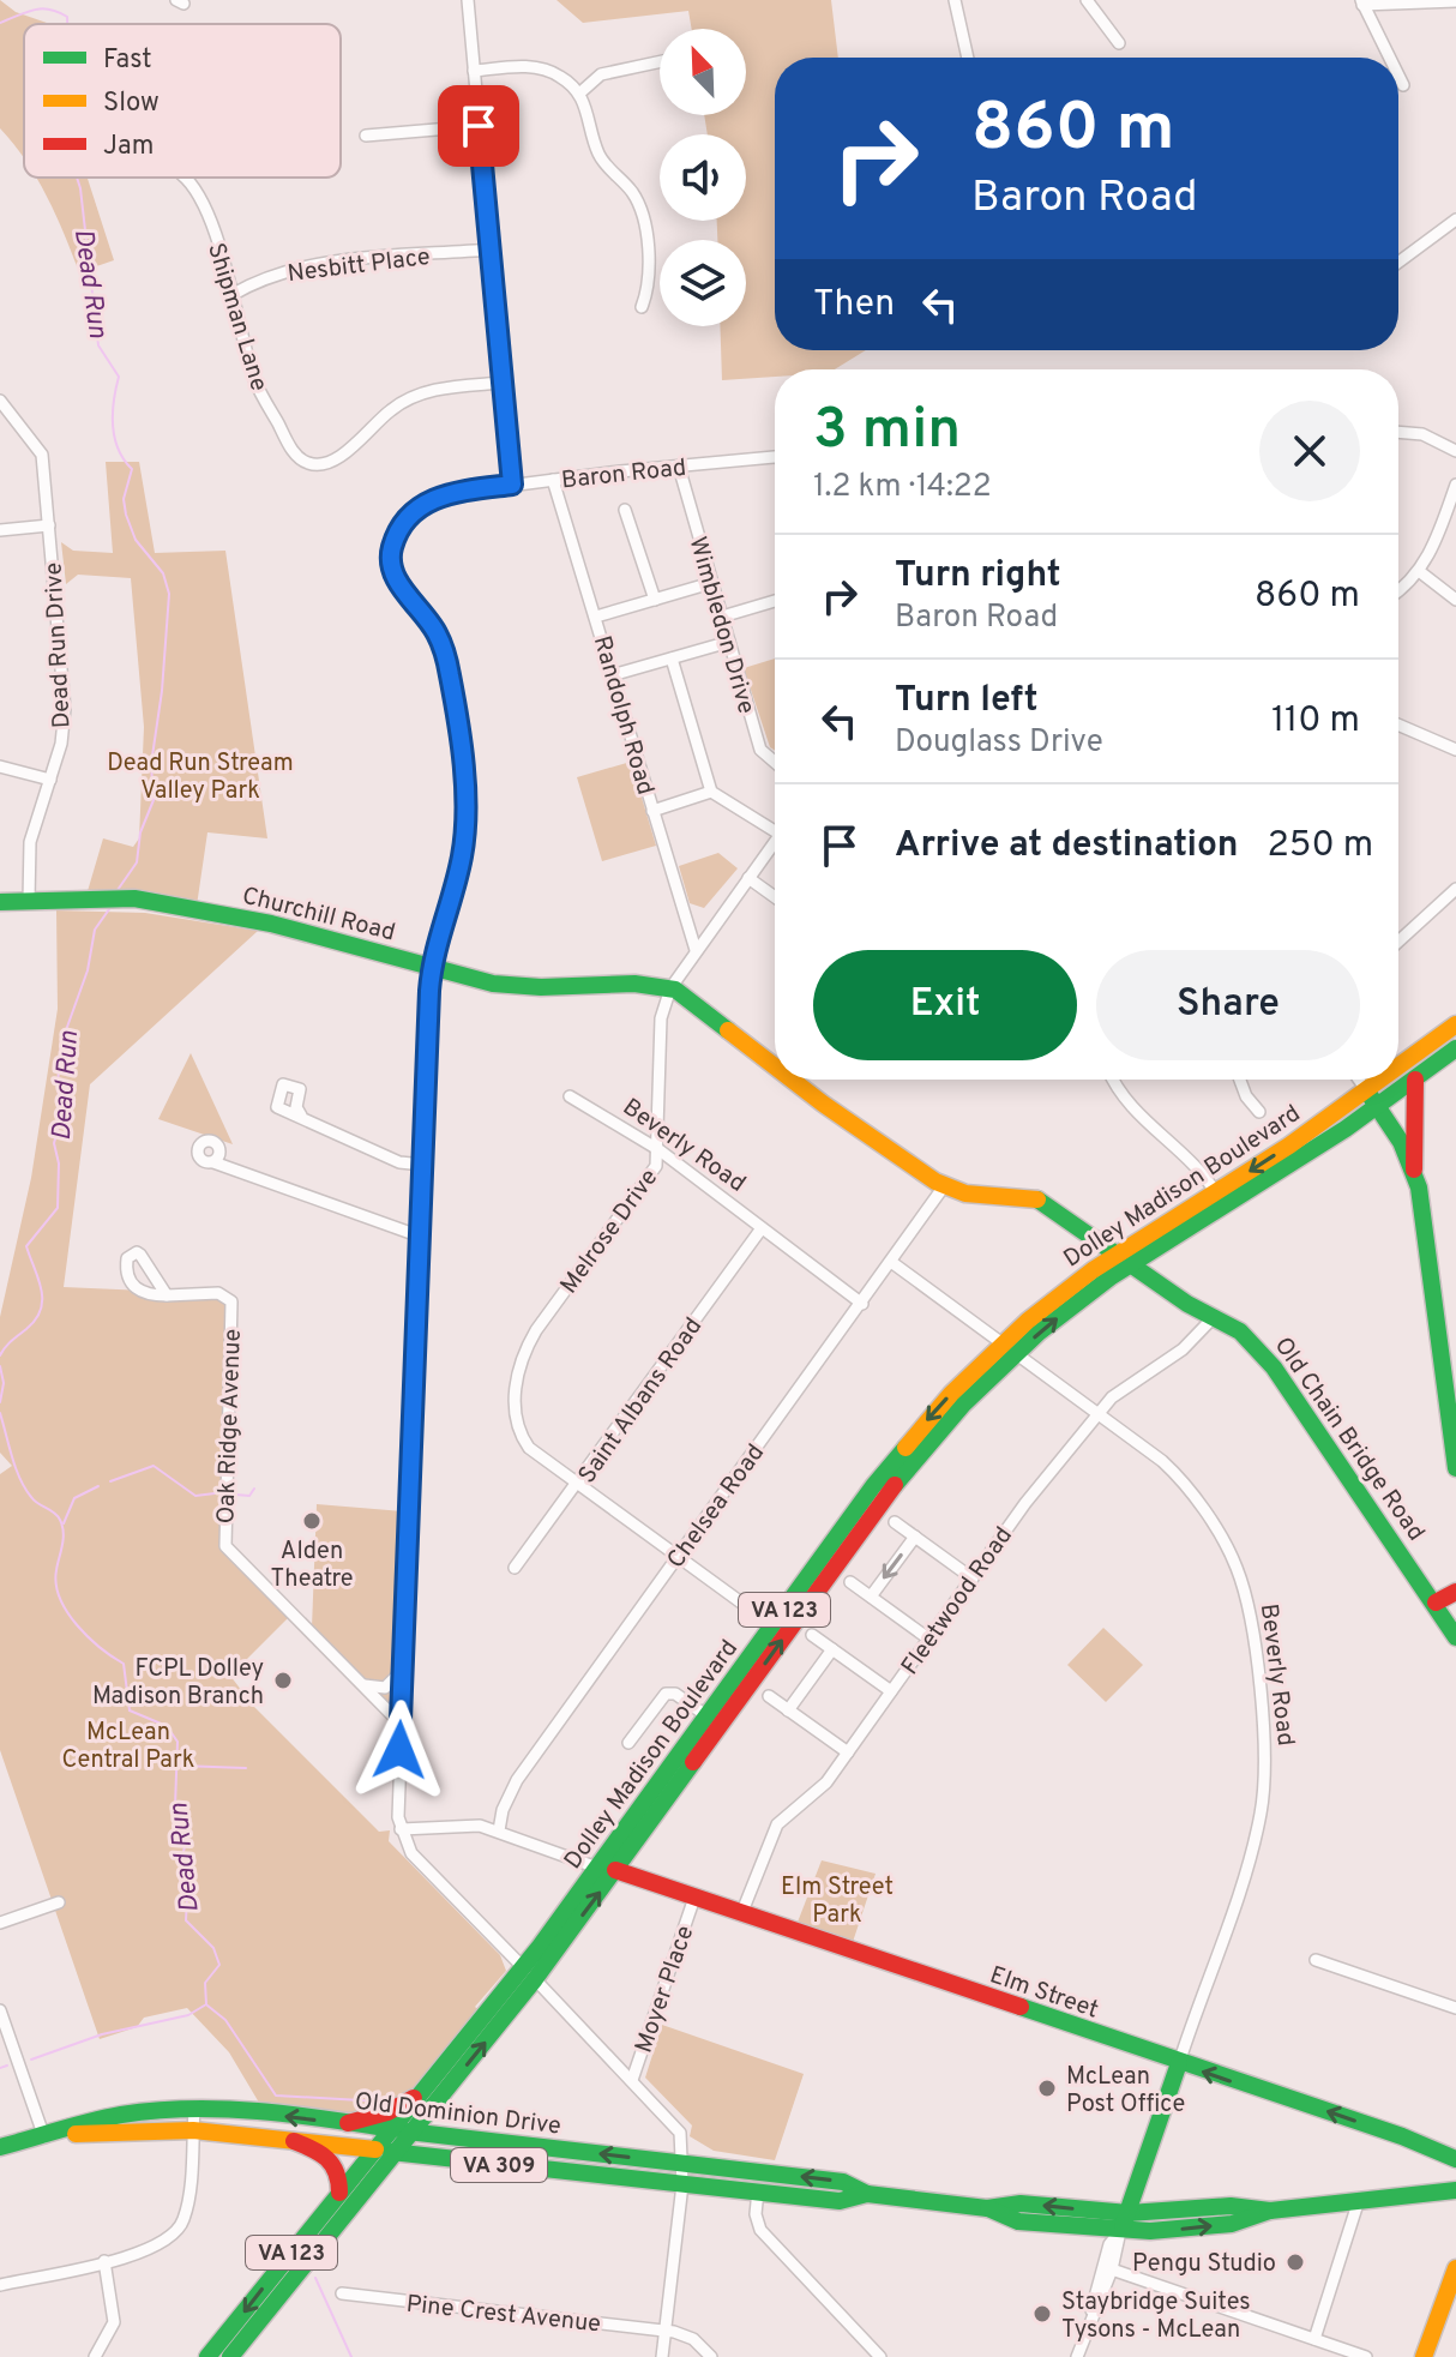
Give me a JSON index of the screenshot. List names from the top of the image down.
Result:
{
  "streets": {
    "main road": [
      "Churchill Road",
      "Beverly Road",
      "Dolley Madison Boulevard",
      "Old Chain Bridge Road",
      "VA 123",
      "Elm Street",
      "Old Dominion Drive",
      "VA 309"
    ],
    "street": [
      "Nesbitt Place",
      "Shipman Lane",
      "Baron Road",
      "Wimbledon Drive",
      "Dead Run Drive",
      "Randolph Road",
      "Melrose Drive",
      "Saint Albans Road",
      "Oak Ridge Avenue",
      "Chelsea Road",
      "Fleetwood Road",
      "Moyer Place",
      "Pine Crest Avenue"
    ]
  },
  "crossings": [
    ["Nesbitt Place", "Shipman Lane"],
    ["Baron Road", "Wimbledon Drive"],
    ["Baron Road", "Randolph Road"],
    ["Baron Road", "Churchill Road"],
    ["Dead Run Drive", "Churchill Road"],
    ["Randolph Road", "Melrose Drive"],
    ["Churchill Road", "Melrose Drive"],
    ["Beverly Road", "Dolley Madison Boulevard"],
    ["Beverly Road", "Melrose Drive"],
    ["Beverly Road", "Saint Albans Road"],
    ["Beverly Road", "Chelsea Road"],
    ["Beverly Road", "Fleetwood Road"],
    ["Beverly Road", "Elm Street"],
    ["Beverly Road", "Old Dominion Drive"],
    ["Dolley Madison Boulevard", "Old Chain Bridge Road"],
    ["Dolley Madison Boulevard", "Elm Street"],
    ["Dolley Madison Boulevard", "Old Dominion Drive"],
    ["Melrose Drive", "Saint Albans Road"],
    ["Old Chain Bridge Road", "Fleetwood Road"],
    ["Chelsea Road", "Elm Street"],
    ["Fleetwood Road", "Elm Street"],
    ["Moyer Place", "Elm Street"]
  ],
  "water": ["Dead Run"],
  "parks": ["Dead Run Stream Valley Park", "McLean Central Park", "Elm Street Park"],
  "places": [
    "Alden Theatre",
    "FCPL Dolley Madison Branch",
    "McLean Post Office",
    "Pengu Studio",
    "Staybridge Suites Tysons - McLean"
  ],
  "legend": ["Fast", "Slow", "Jam"],
  "north": "top left",
  "page": {
    "turn": ["860 m", "Baron Road"],
    "then": "Then",
    "heading": ["3 min", "1.2 km · 14:22"],
    "list": [
      {
        "name": "Turn right",
        "note": "Baron Road",
        "value": "860 m"
      },
      {
        "name": "Turn left",
        "note": "Douglass Drive",
        "value": "110 m"
      },
      {
        "name": "Arrive at destination",
        "value": "250 m"
      }
    ],
    "buttons": ["Exit", "Share"]
  }
}
